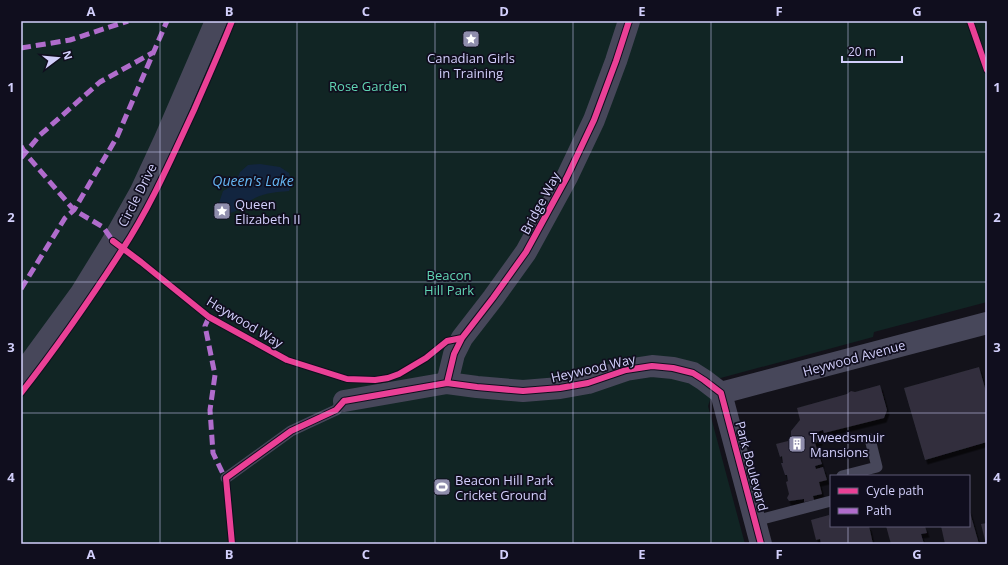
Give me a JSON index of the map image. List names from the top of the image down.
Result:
{
  "streets": {
    "street": [
      "Circle Drive",
      "Bridge Way",
      "Heywood Way",
      "Heywood Avenue",
      "Park Boulevard"
    ]
  },
  "crossings": [
    ["Bridge Way", "Heywood Way"],
    ["Heywood Way", "Heywood Avenue"],
    ["Heywood Way", "Park Boulevard"],
    ["Heywood Avenue", "Park Boulevard"]
  ],
  "water": ["Queen's Lake"],
  "parks": ["Rose Garden", "Beacon Hill Park"],
  "places": {
    "place": ["Canadian Girls in Training", "Queen Elizabeth II"],
    "building": ["Tweedsmuir Mansions"],
    "sports": ["Beacon Hill Park Cricket Ground"]
  },
  "legend": ["Cycle path", "Path"],
  "scale_bar": "20 m",
  "north": "right",
  "grid": {
    "columns": [
      "A",
      "B",
      "C",
      "D",
      "E",
      "F",
      "G"
    ],
    "rows": [
      "1",
      "2",
      "3",
      "4"
    ]
  }
}
